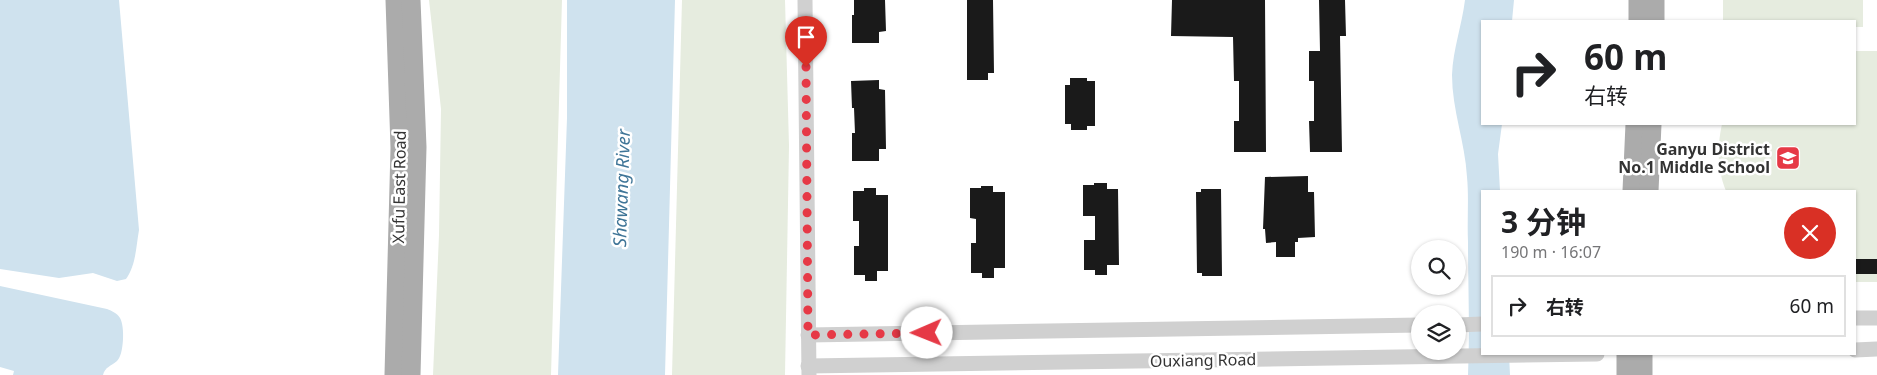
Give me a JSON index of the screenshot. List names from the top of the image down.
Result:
{
  "streets": {
    "main road": ["Xufu East Road"],
    "street": ["Ouxiang Road"]
  },
  "water": ["Shawang River"],
  "places": {
    "school or university": ["Ganyu District No.1 Middle School"]
  },
  "page": {
    "turn": ["60 m", "右转"],
    "heading": ["3 分钟", "190 m · 16:07"],
    "list": [
      {
        "name": "右转",
        "value": "60 m"
      }
    ]
  }
}
